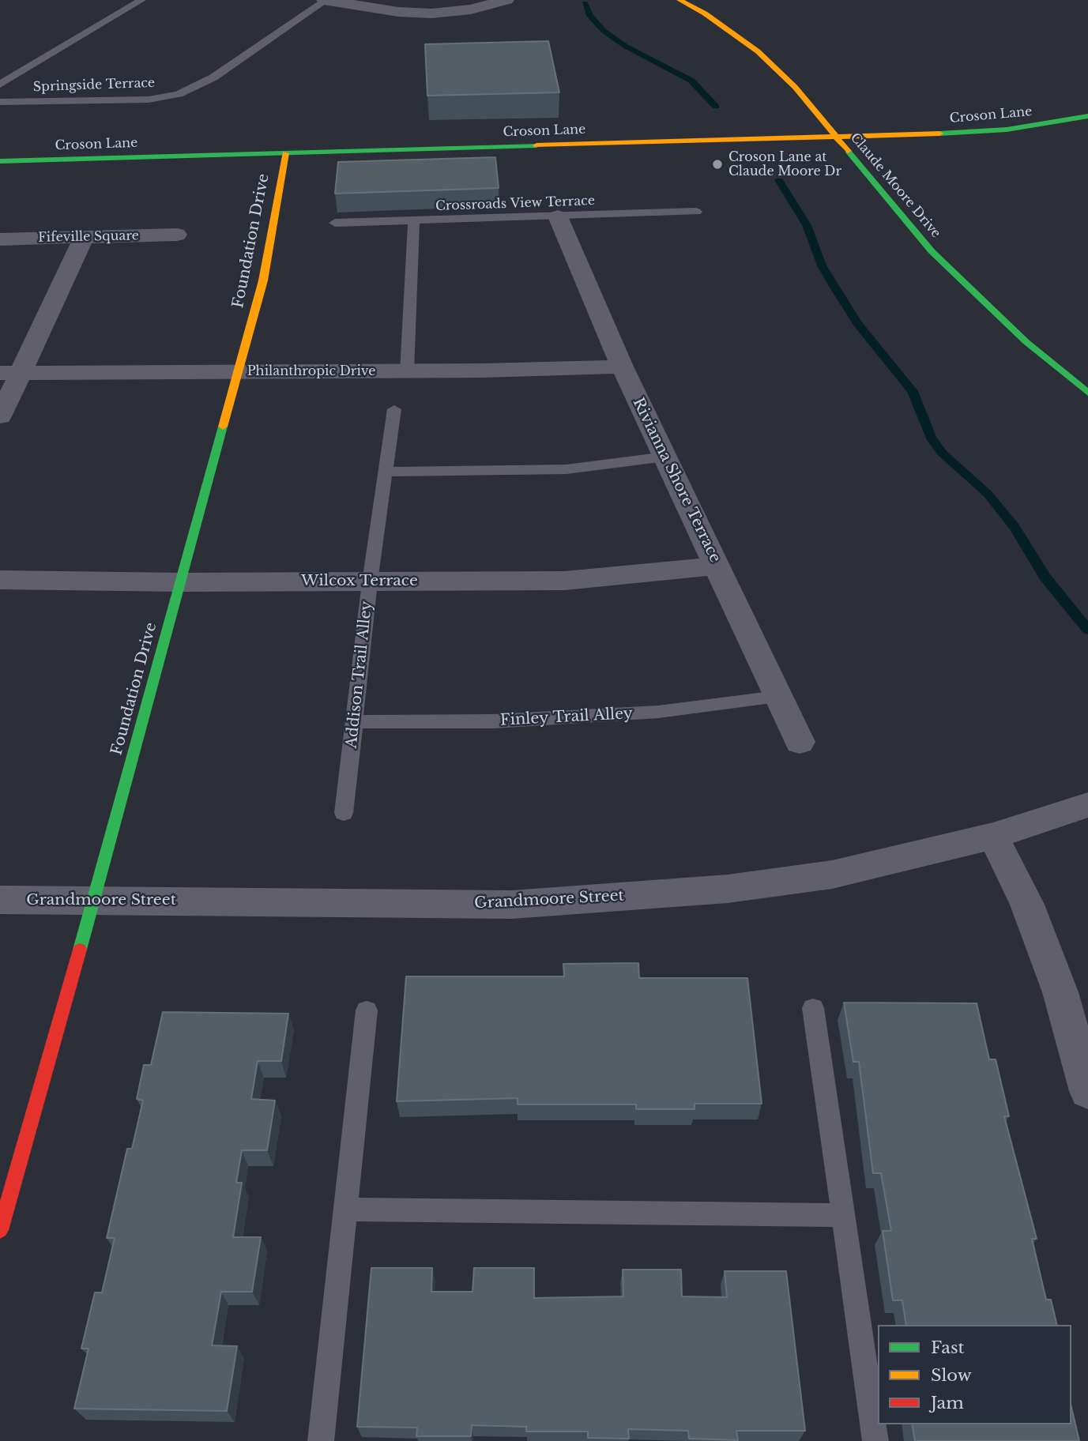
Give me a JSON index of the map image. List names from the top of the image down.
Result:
{
  "streets": {
    "street": [
      "Croson Lane",
      "Claude Moore Drive",
      "Fifeville Square",
      "Foundation Drive",
      "Philanthropic Drive",
      "Rivianna Shore Terrace",
      "Wilcox Terrace",
      "Grandmoore Street"
    ],
    "lane": [
      "Springside Terrace",
      "Crossroads View Terrace",
      "Addison Trail Alley",
      "Finley Trail Alley"
    ]
  },
  "crossings": [
    ["Croson Lane", "Claude Moore Drive"],
    ["Croson Lane", "Foundation Drive"],
    ["Crossroads View Terrace", "Rivianna Shore Terrace"],
    ["Foundation Drive", "Philanthropic Drive"],
    ["Foundation Drive", "Wilcox Terrace"],
    ["Foundation Drive", "Grandmoore Street"],
    ["Philanthropic Drive", "Rivianna Shore Terrace"],
    ["Rivianna Shore Terrace", "Wilcox Terrace"],
    ["Rivianna Shore Terrace", "Finley Trail Alley"],
    ["Wilcox Terrace", "Addison Trail Alley"],
    ["Addison Trail Alley", "Finley Trail Alley"]
  ],
  "places": ["Croson Lane at Claude Moore Dr"],
  "legend": ["Fast", "Slow", "Jam"]
}
